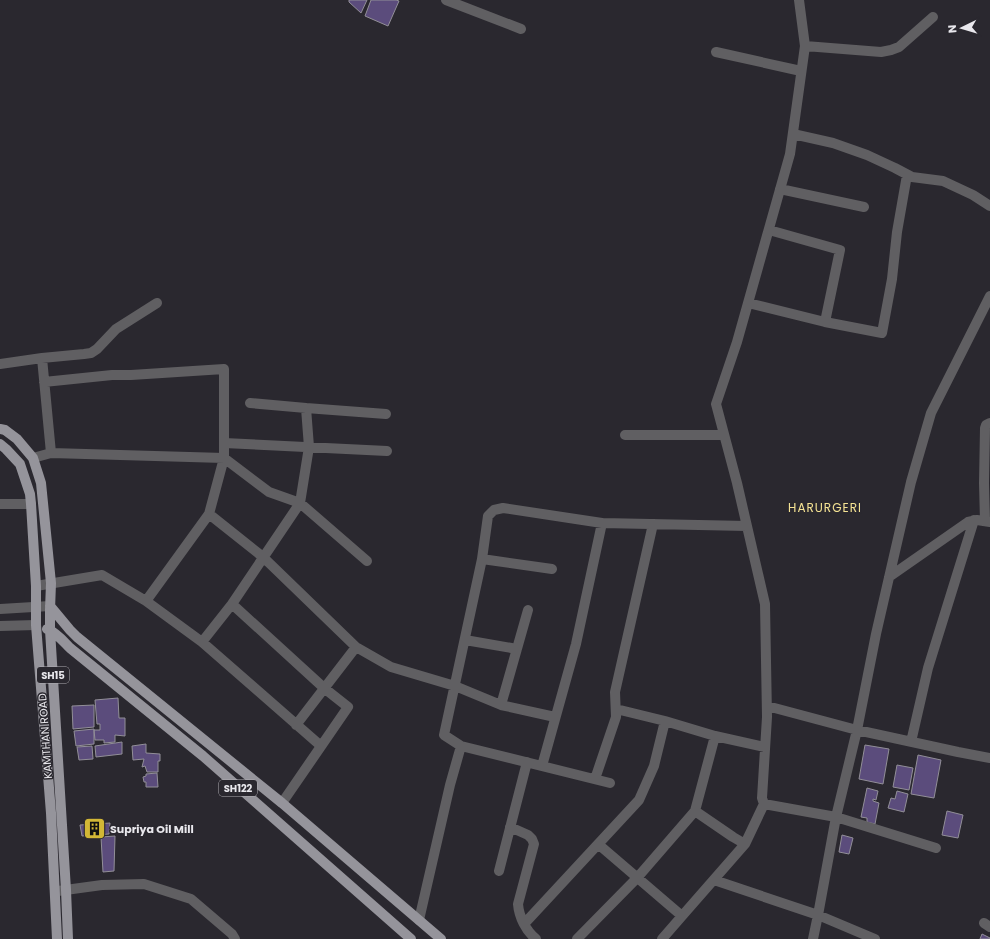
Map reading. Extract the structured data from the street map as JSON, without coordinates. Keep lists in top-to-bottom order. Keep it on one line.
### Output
{"streets":{"main road":["SH15","KAMTHAN ROAD","SH122"]},"crossings":[["KAMTHAN ROAD","SH122"]],"districts":["HARURGERI"],"places":{"building":["Supriya Oil Mill"]},"north":"left"}
